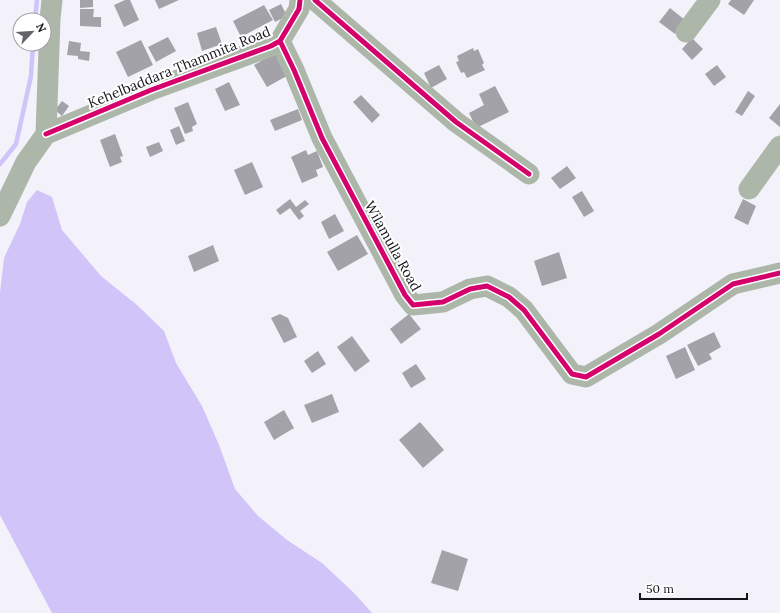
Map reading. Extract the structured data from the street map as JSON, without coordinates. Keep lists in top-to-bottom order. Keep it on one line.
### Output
{"streets":{"street":["Kehelbaddara Thammita Road","Wilamulla Road"]},"crossings":[["Kehelbaddara Thammita Road","Wilamulla Road"]],"scale_bar":"50 m","north":"top right"}
